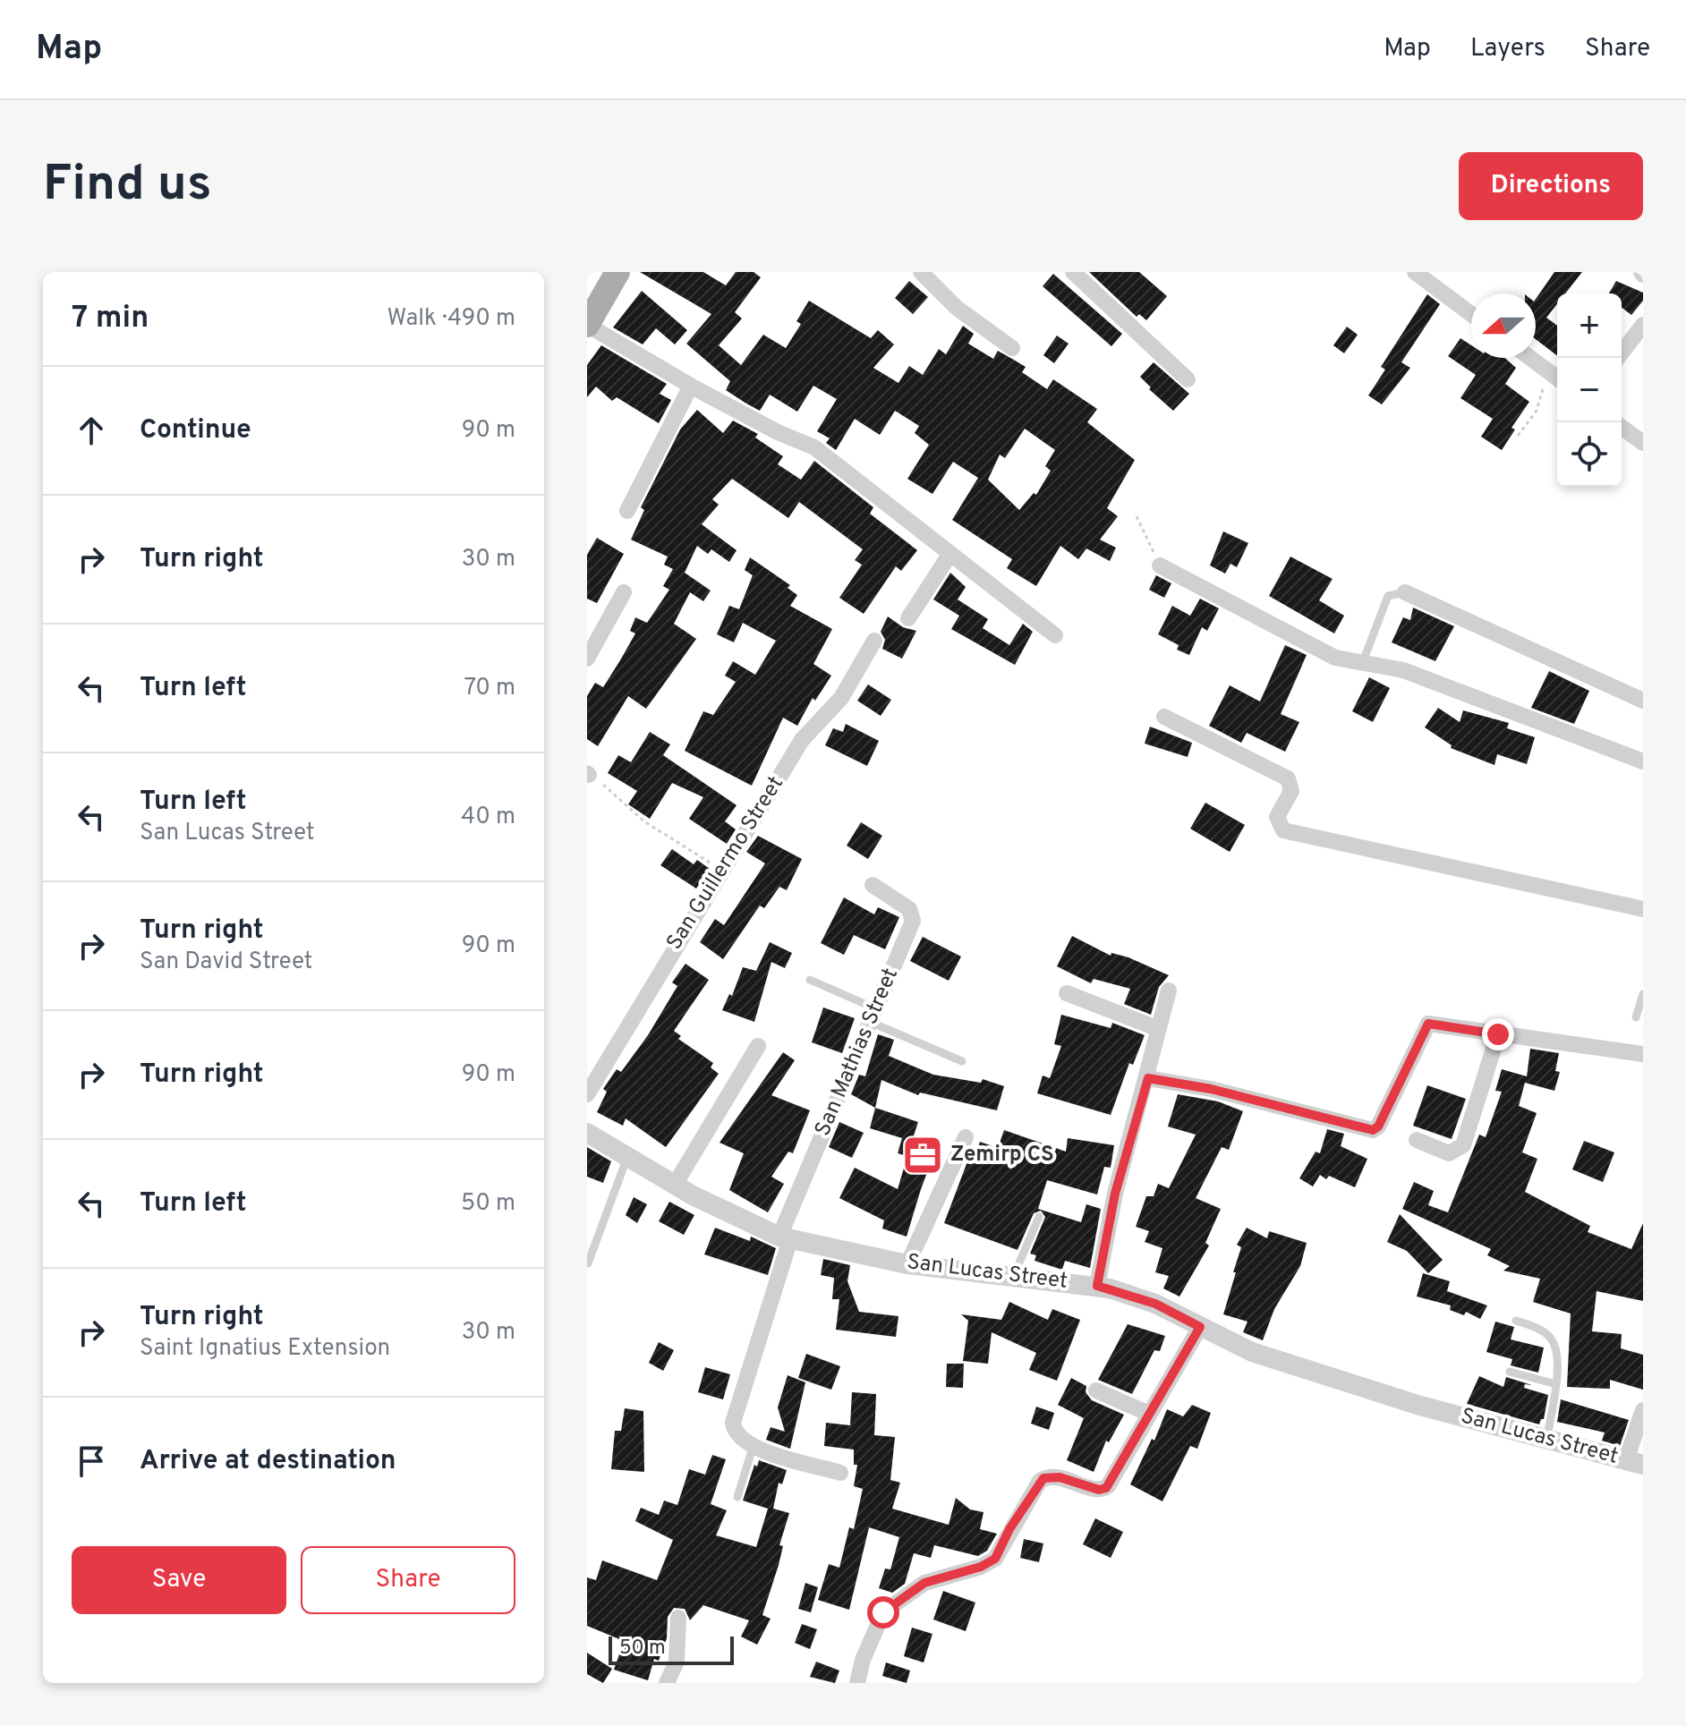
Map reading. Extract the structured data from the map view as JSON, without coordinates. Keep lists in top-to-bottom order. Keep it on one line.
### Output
{"streets":{"street":["San Guillermo Street","San Mathias Street","San Lucas Street"]},"crossings":[["San Mathias Street","San Lucas Street"]],"places":{"office":["Zemirp CS"]},"scale_bar":"50 m","north":"left","page":{"header":"Map","nav":["Map","Layers","Share"],"buttons":["Directions",["Save","Share"]],"title":"Find us","heading":["7 min","Walk · 490 m"],"map_buttons":["+","−"],"list":[["Continue","90 m"],["Turn right","30 m"],["Turn left","70 m"],["Turn left","San Lucas Street","40 m"],["Turn right","San David Street","90 m"],["Turn right","90 m"],["Turn left","50 m"],["Turn right","Saint Ignatius Extension","30 m"],"Arrive at destination"],"scale":"50 m"}}
